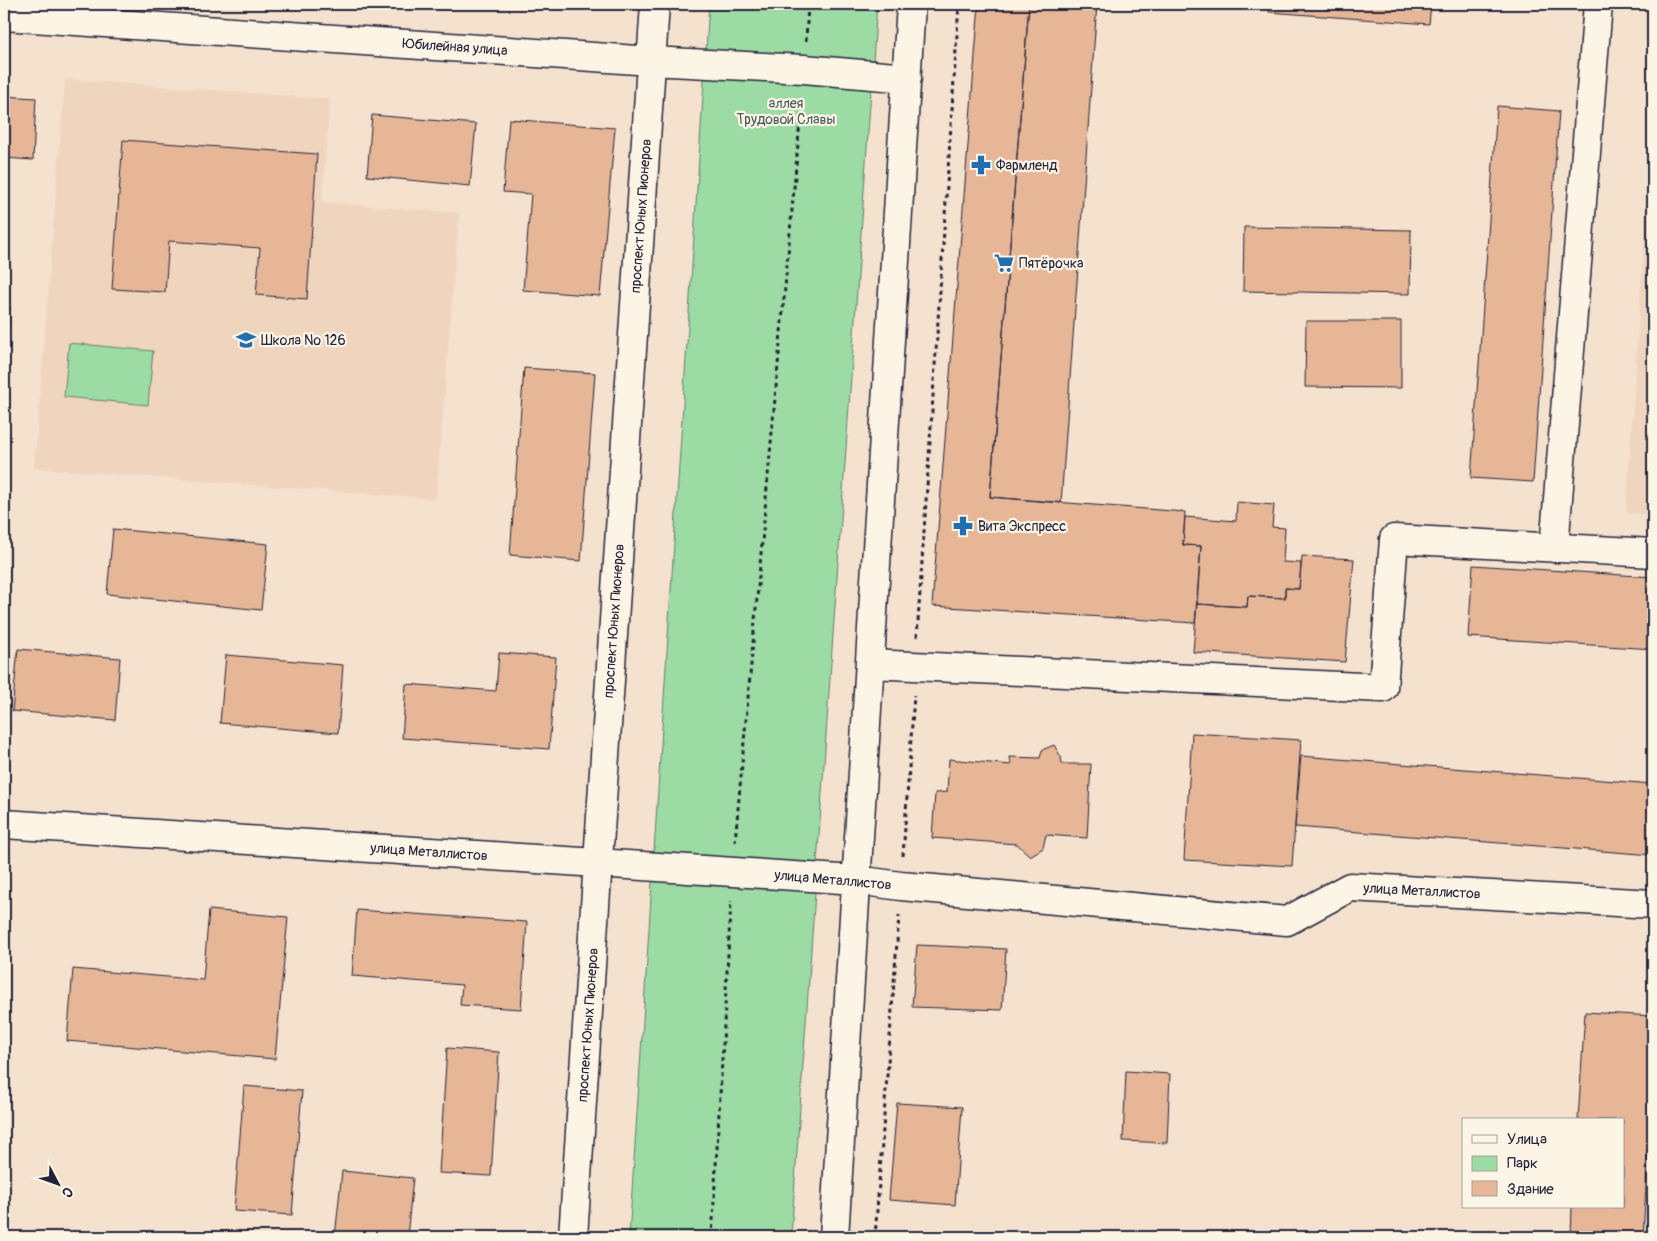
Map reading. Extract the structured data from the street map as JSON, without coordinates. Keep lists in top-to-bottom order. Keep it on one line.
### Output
{"streets":{"street":["Юбилейная улица","проспект Юных Пионеров","улица Металлистов"]},"crossings":[["Юбилейная улица","проспект Юных Пионеров"],["проспект Юных Пионеров","улица Металлистов"]],"parks":["аллея Трудовой Славы"],"places":{"pharmacy":["Фармленд","Вита Экспресс"],"supermarket":["Пятёрочка"],"school or university":["Школа № 126"]},"legend":["Улица","Парк","Здание"],"north":"bottom right"}
